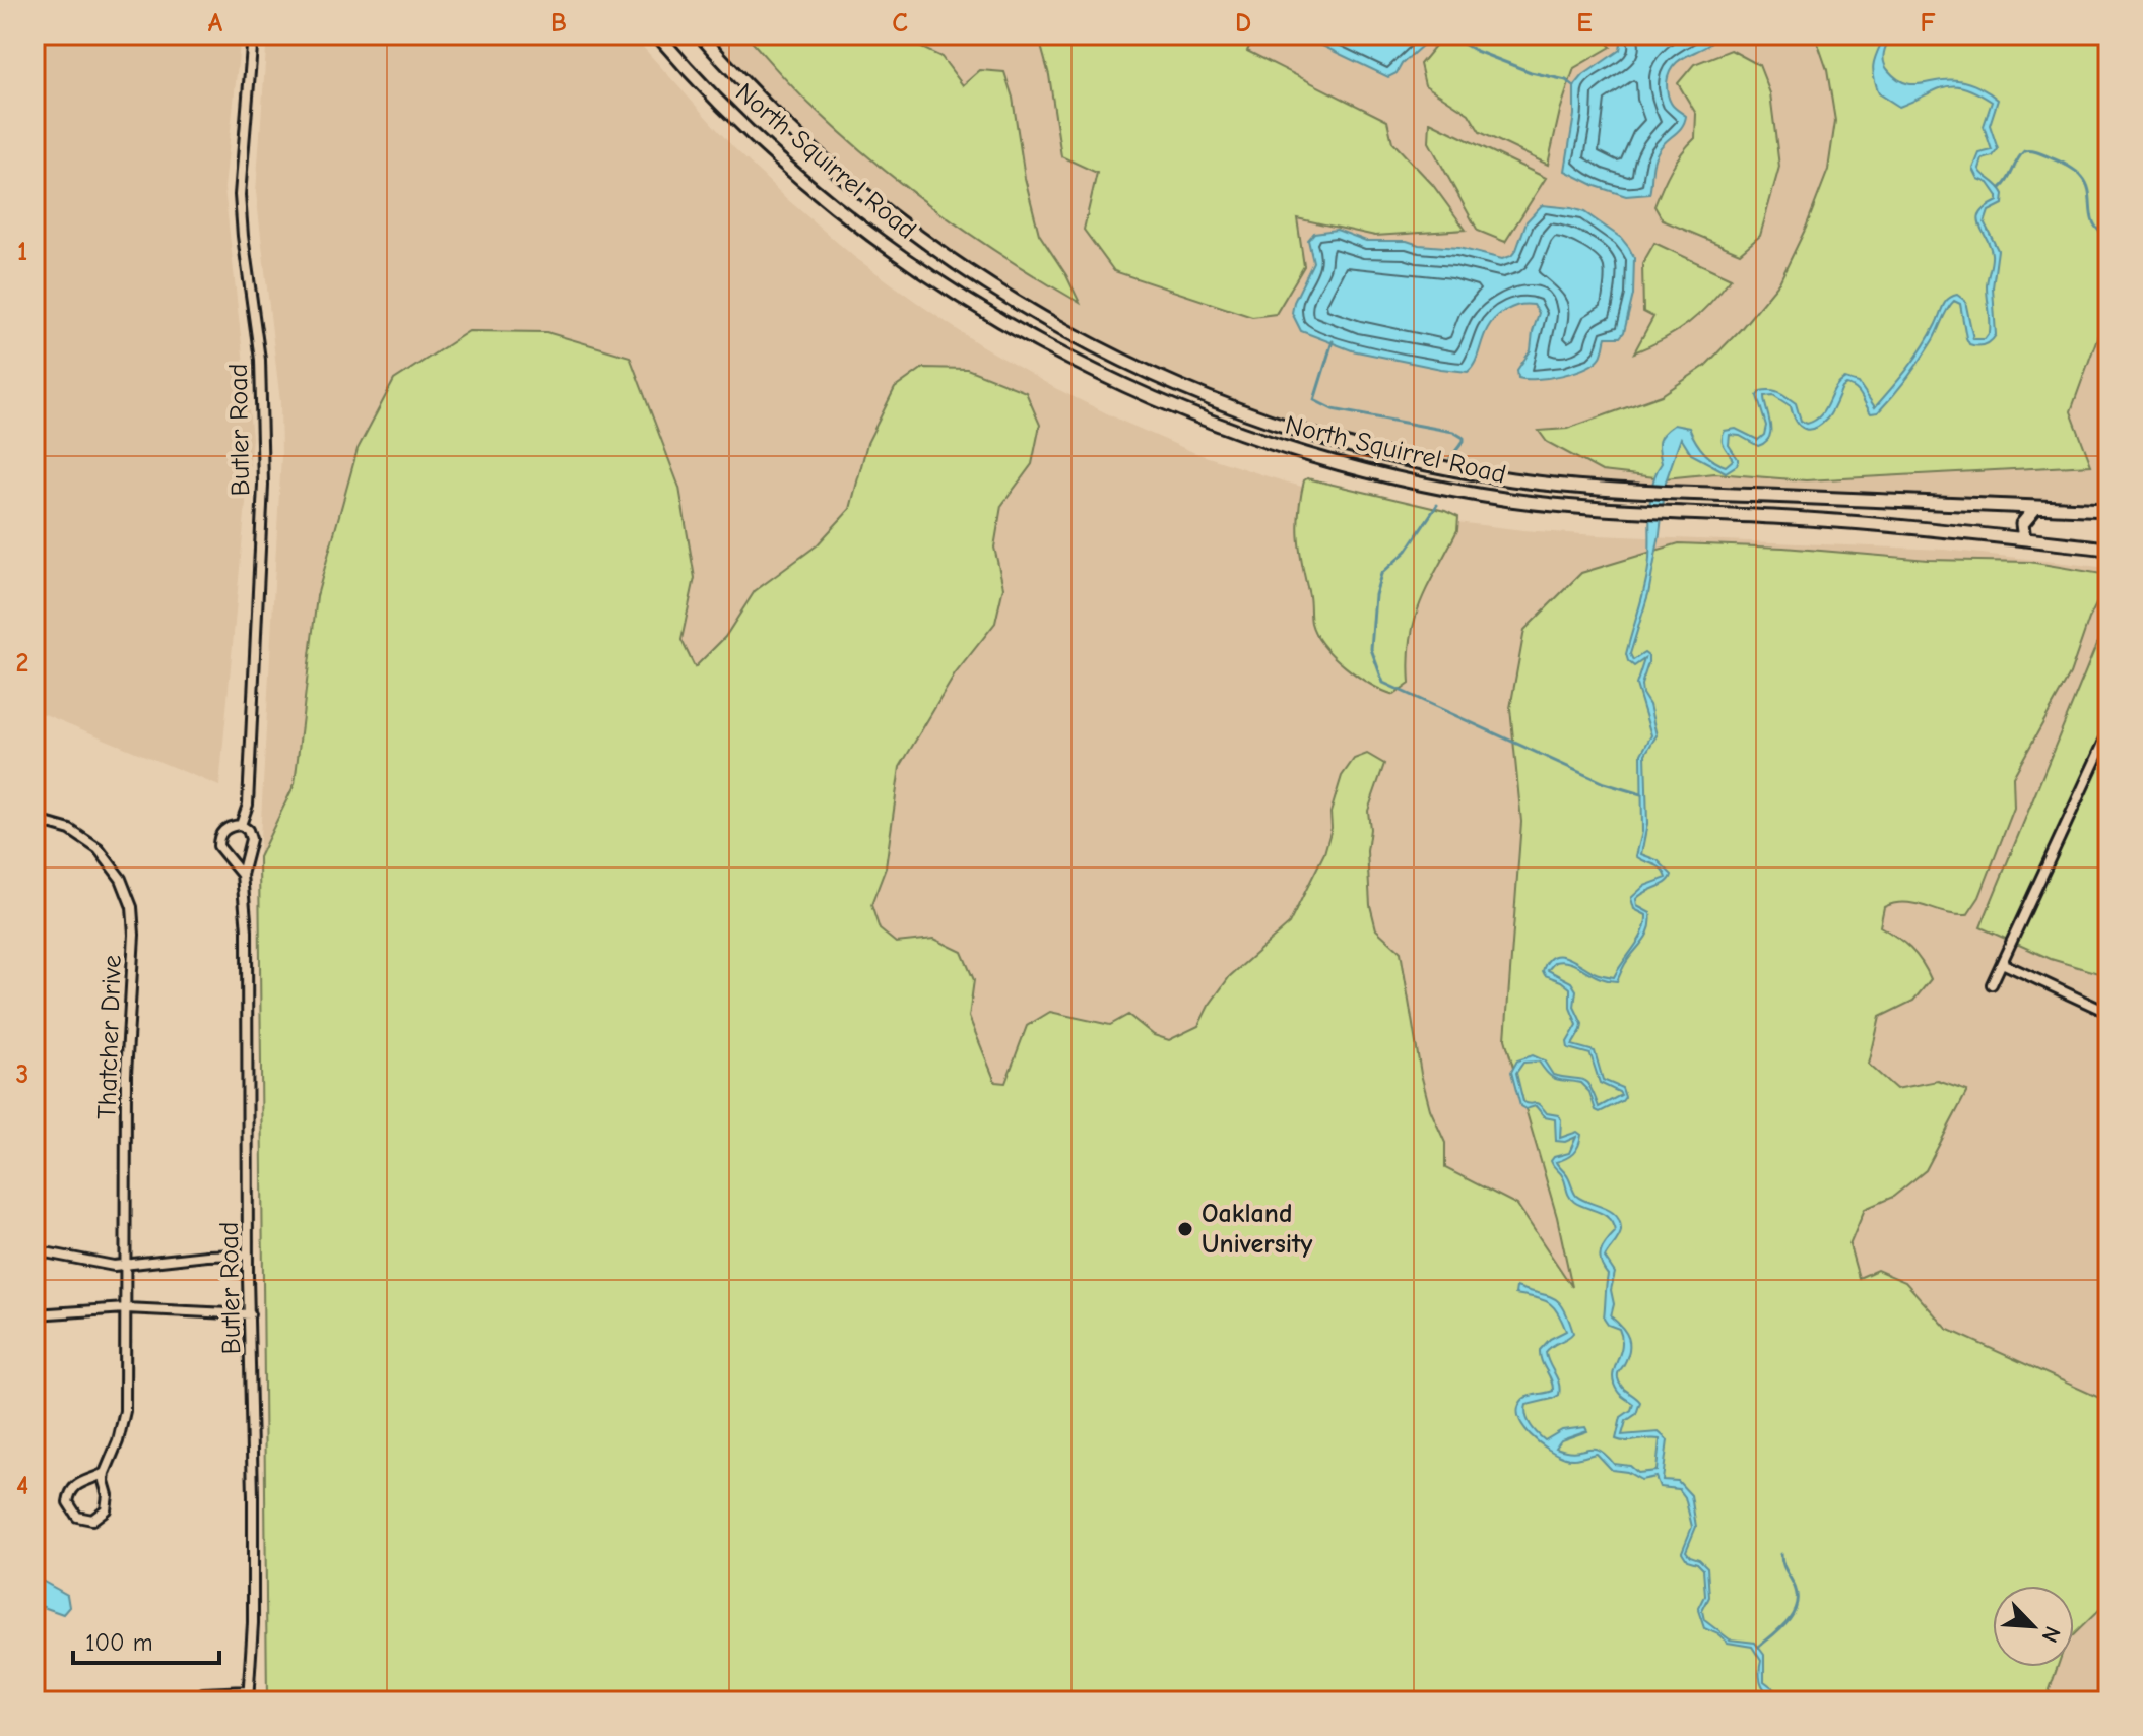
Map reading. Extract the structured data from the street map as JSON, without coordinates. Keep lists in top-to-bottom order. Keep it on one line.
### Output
{"streets":{"main road":["North Squirrel Road"],"street":["Butler Road","Thatcher Drive"]},"places":["Oakland University"],"scale_bar":"100 m","north":"bottom right","grid":{"columns":["A","B","C","D","E","F"],"rows":["1","2","3","4"]}}
